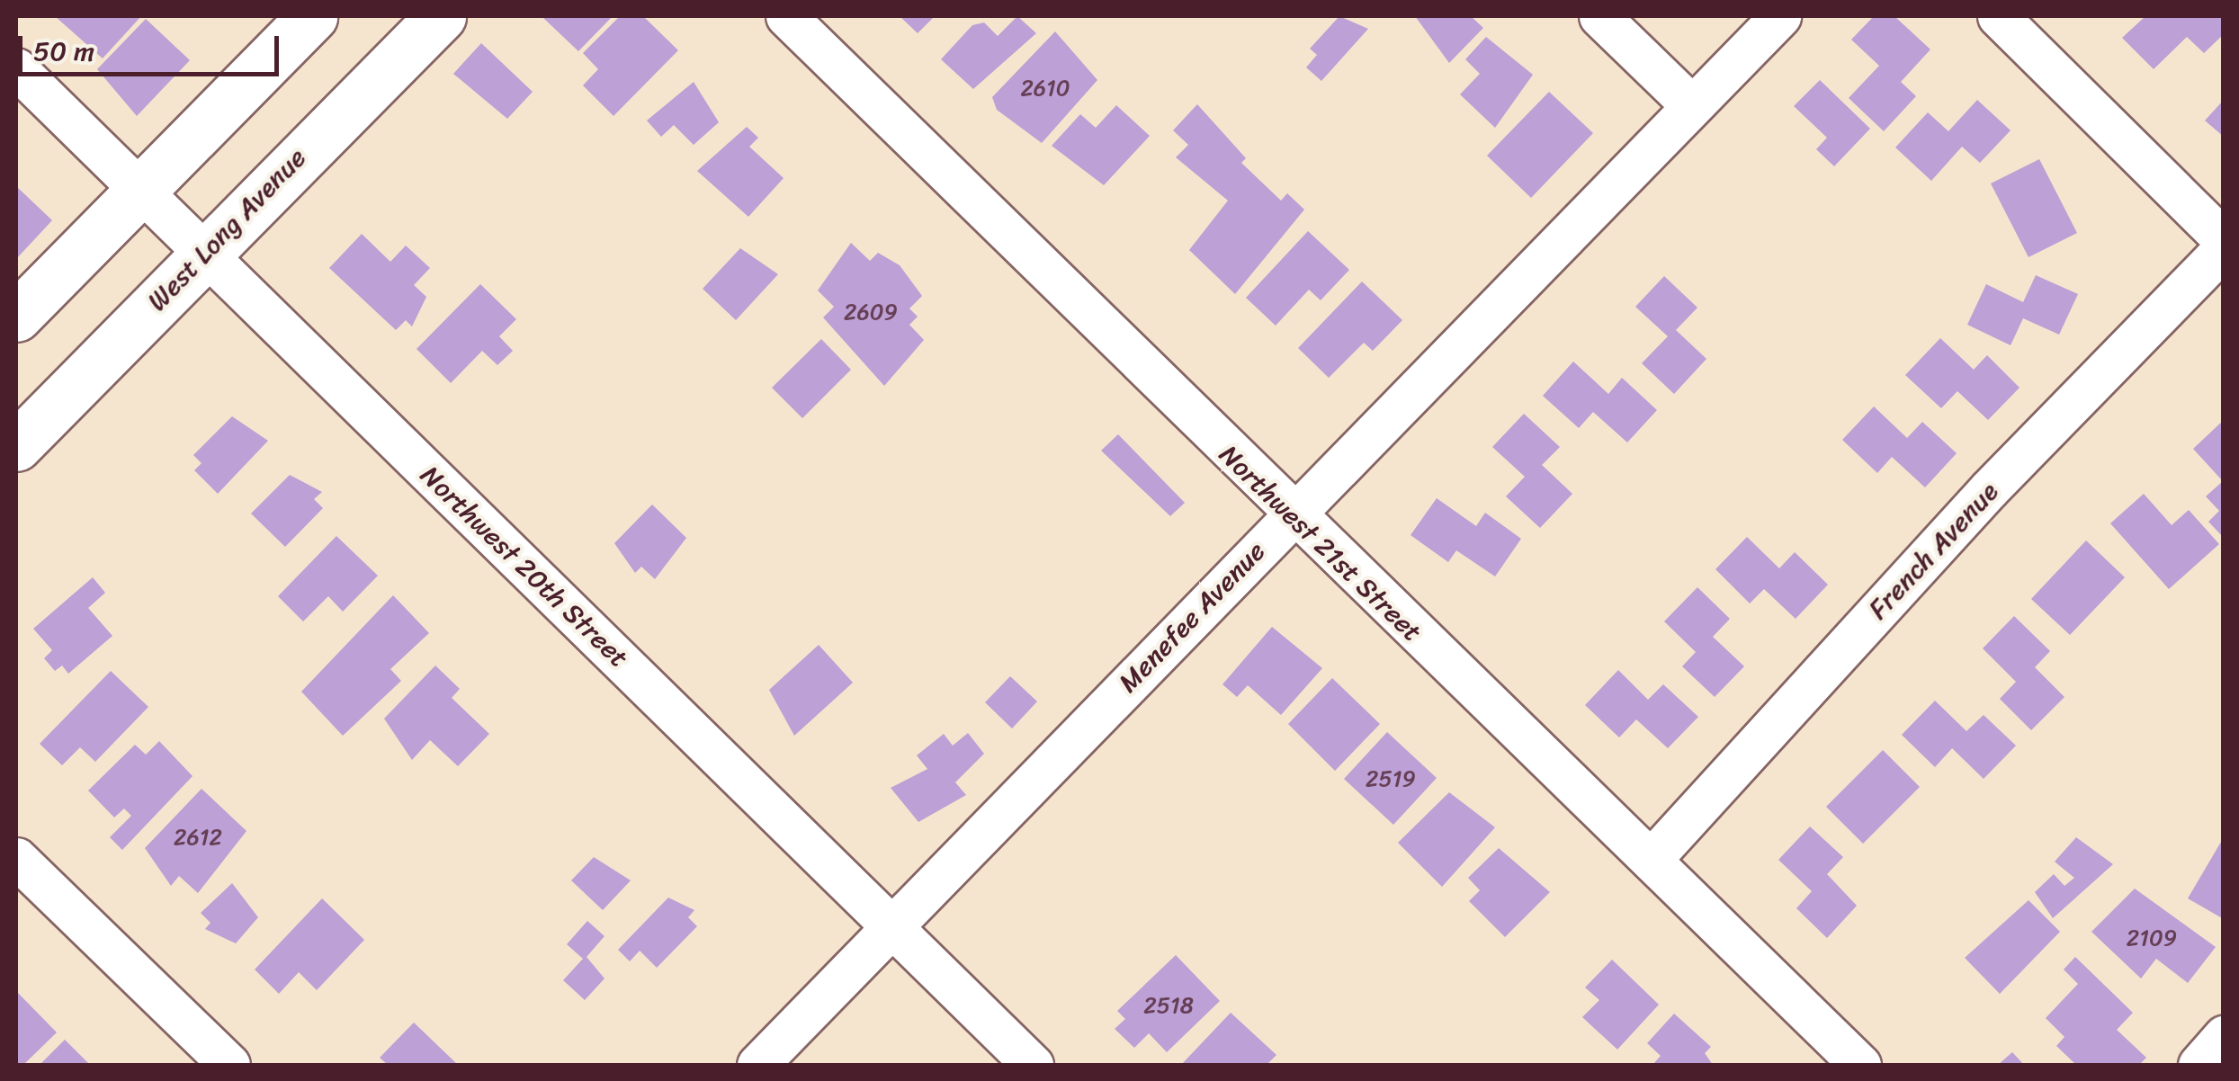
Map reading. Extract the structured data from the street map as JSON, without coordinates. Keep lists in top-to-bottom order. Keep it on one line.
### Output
{"streets":{"main road":["West Long Avenue"],"street":["Northwest 21st Street","French Avenue","Northwest 20th Street","Menefee Avenue"]},"crossings":[["West Long Avenue","Northwest 20th Street"],["Northwest 21st Street","French Avenue"],["Northwest 21st Street","Menefee Avenue"],["Northwest 20th Street","Menefee Avenue"]],"house_numbers":["2610","2609","2519","2612","2109","2518"],"scale_bar":"50 m"}
